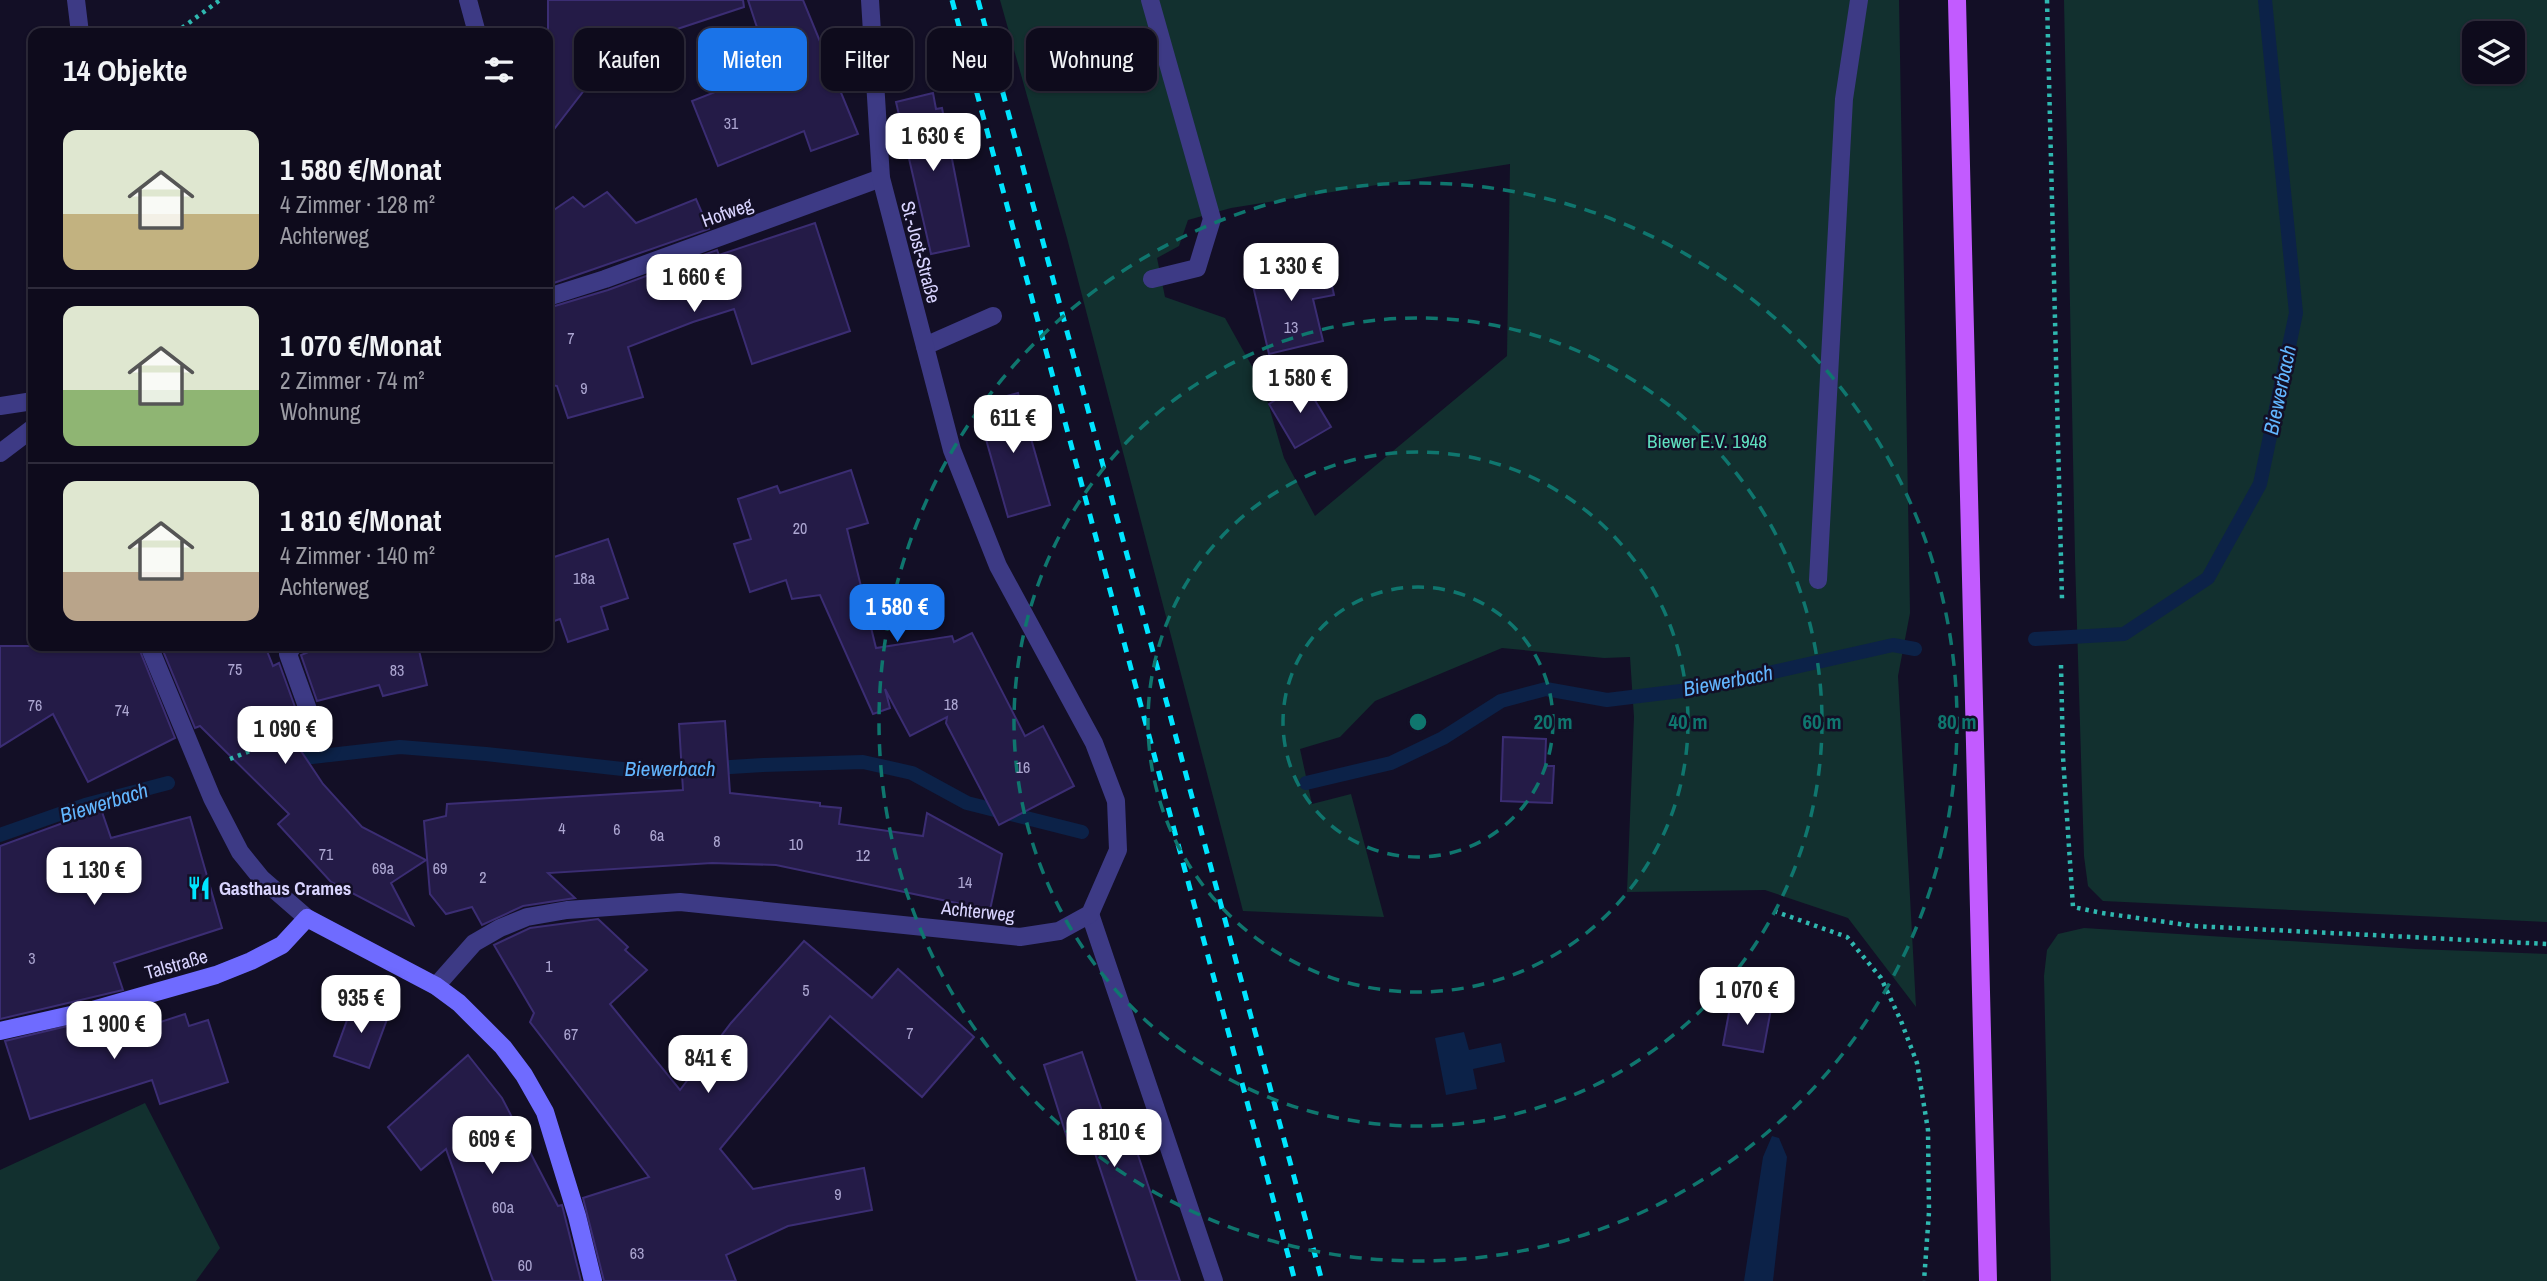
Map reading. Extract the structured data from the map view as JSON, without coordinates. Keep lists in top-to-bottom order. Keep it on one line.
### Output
{"streets":{"street":["Hofweg","St.-Jost-Straße","Achterweg","Talstraße"]},"crossings":[["Hofweg","St.-Jost-Straße"]],"water":["Biewerbach"],"parks":["Biewer E.V. 1948"],"places":{"restaurant":["Gasthaus Crames"]},"house_numbers":["31","13","7","9","20","18a","75","83","18","76","74","16","4","6","6a","8","10","71","12","69a","69","2","14","3","1","5","7","67","9","60a","63","60"],"page":{"chip":["Kaufen","Mieten","Filter","Neu","Wohnung"],"heading":"14 Objekte","list":[{"name":"1 580 €/Monat","note":"4 Zimmer · 128 m² · Achterweg"},{"name":"1 070 €/Monat","note":"2 Zimmer · 74 m² · Wohnung"},{"name":"1 810 €/Monat","note":"4 Zimmer · 140 m² · Achterweg"}],"price":["1 630 €","1 330 €","1 660 €","1 580 €","611 €","1 580 €","1 090 €","1 130 €","1 070 €","935 €","1 900 €","841 €","1 810 €","609 €"]},"rings":["20 m","40 m","60 m","80 m"]}
